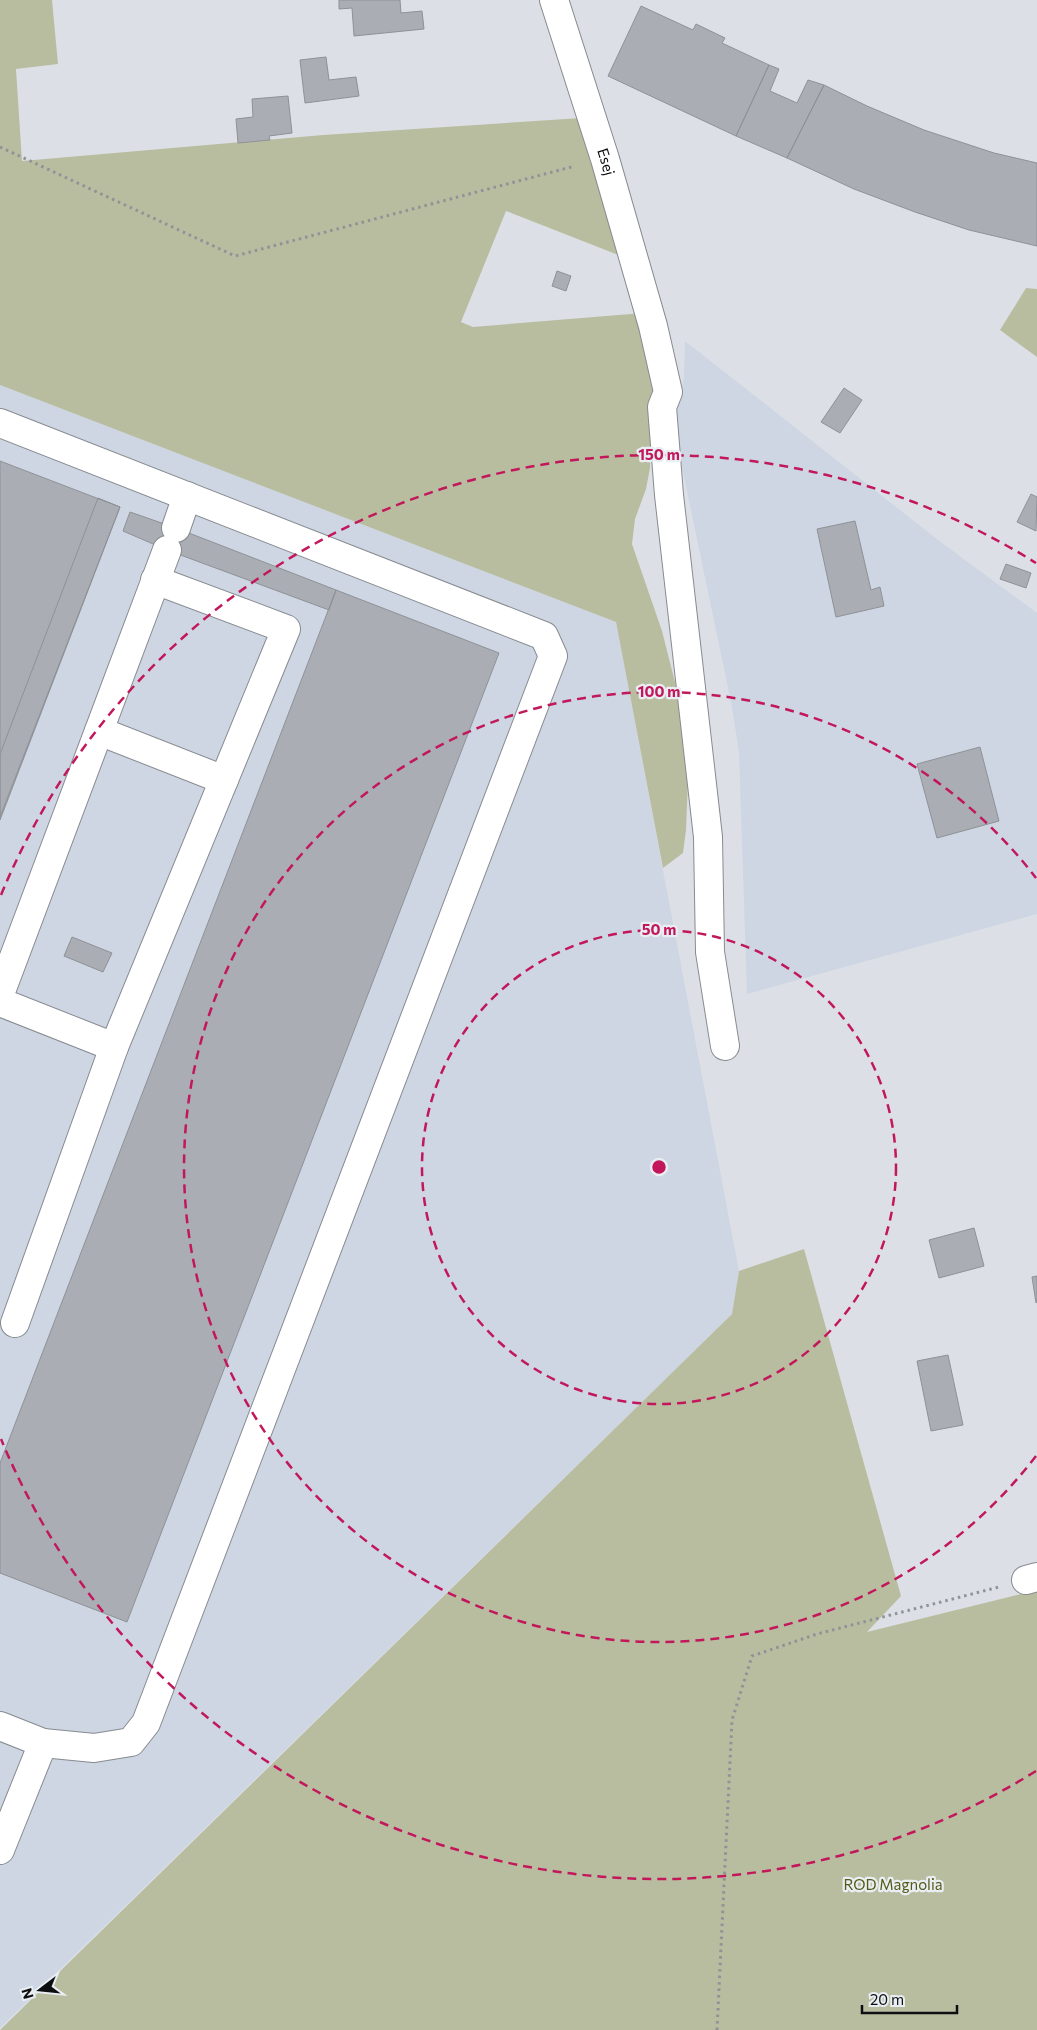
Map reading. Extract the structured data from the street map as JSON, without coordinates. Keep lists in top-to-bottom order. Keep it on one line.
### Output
{"streets":{"street":["Esej"]},"parks":["ROD Magnolia"],"scale_bar":"20 m","north":"left","rings":["150 m","100 m","50 m"]}
